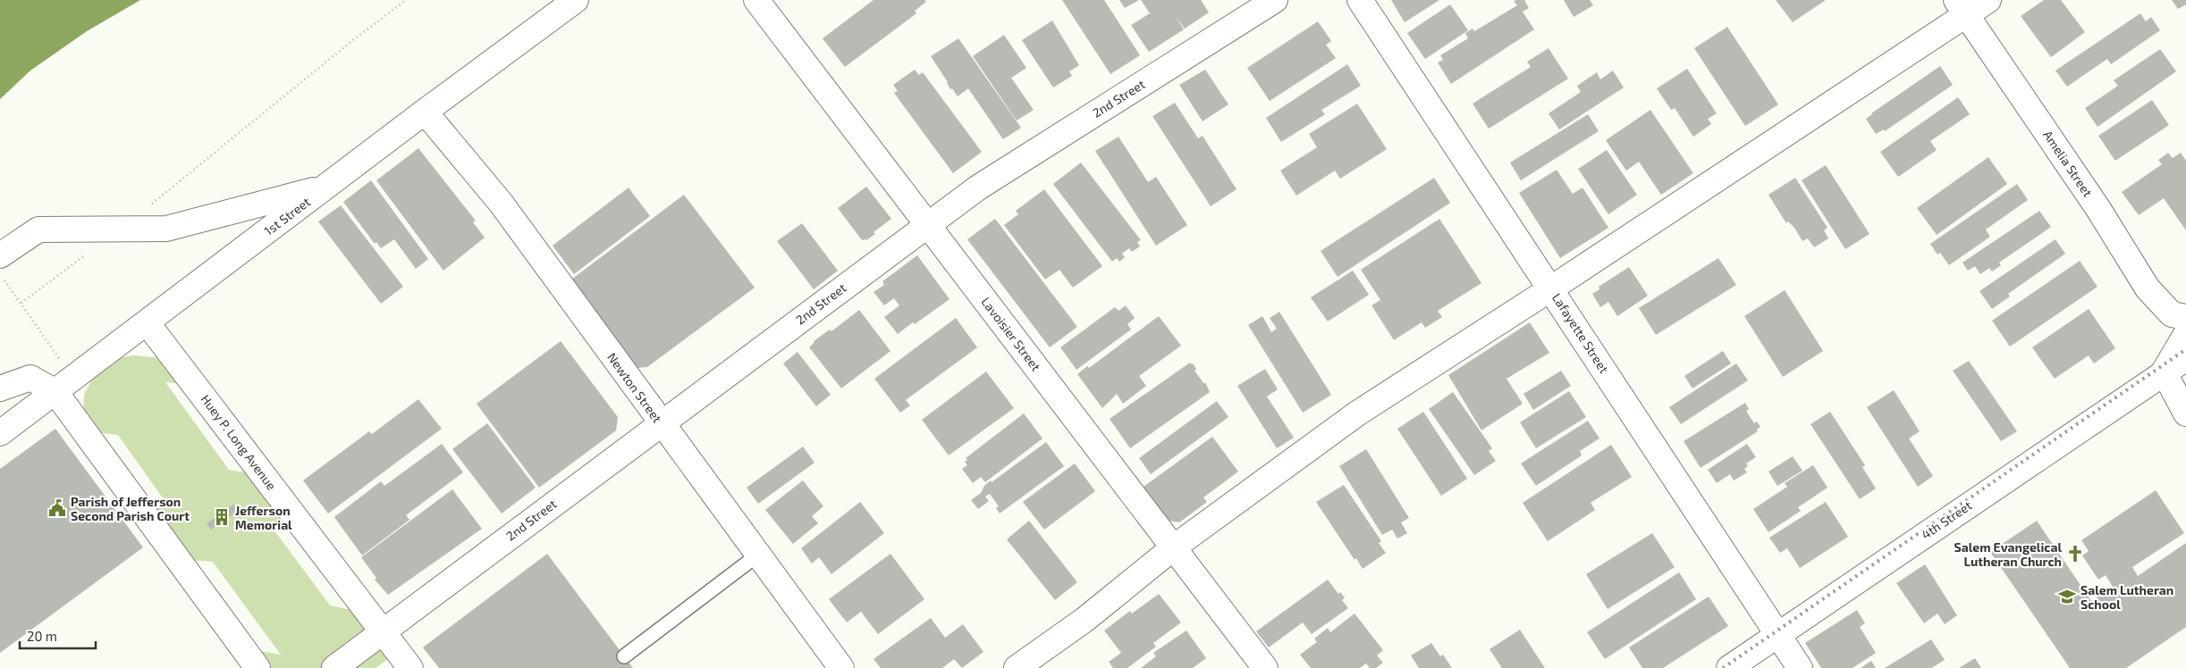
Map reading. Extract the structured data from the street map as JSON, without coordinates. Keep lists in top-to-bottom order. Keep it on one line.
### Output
{"streets":{"street":["2nd Street","Amelia Street","1st Street","Lafayette Street","Lavoisier Street","Newton Street","Huey P. Long Avenue","4th Street"]},"crossings":[["2nd Street","Lavoisier Street"],["2nd Street","Newton Street"],["2nd Street","Huey P. Long Avenue"],["1st Street","Newton Street"],["1st Street","Huey P. Long Avenue"],["Lafayette Street","4th Street"]],"places":{"public building":["Parish of Jefferson Second Parish Court"],"building":["Jefferson Memorial"],"church":["Salem Evangelical Lutheran Church"],"school or university":["Salem Lutheran School"]},"scale_bar":"20 m"}
